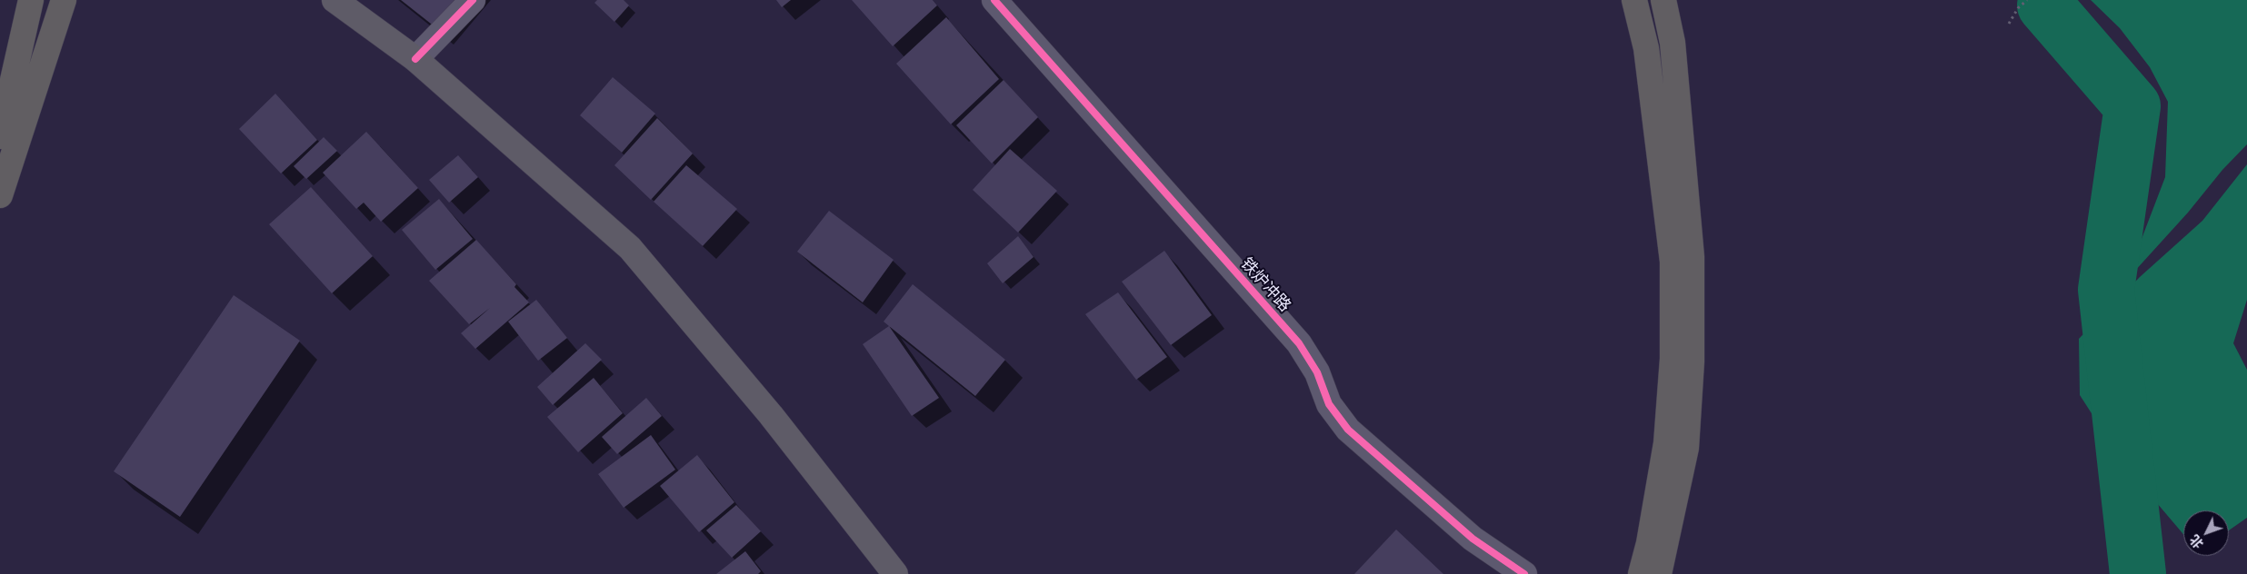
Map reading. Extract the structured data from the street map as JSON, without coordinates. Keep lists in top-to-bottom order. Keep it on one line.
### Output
{"streets":{"street":["铁炉冲路"]},"north":"bottom left"}
